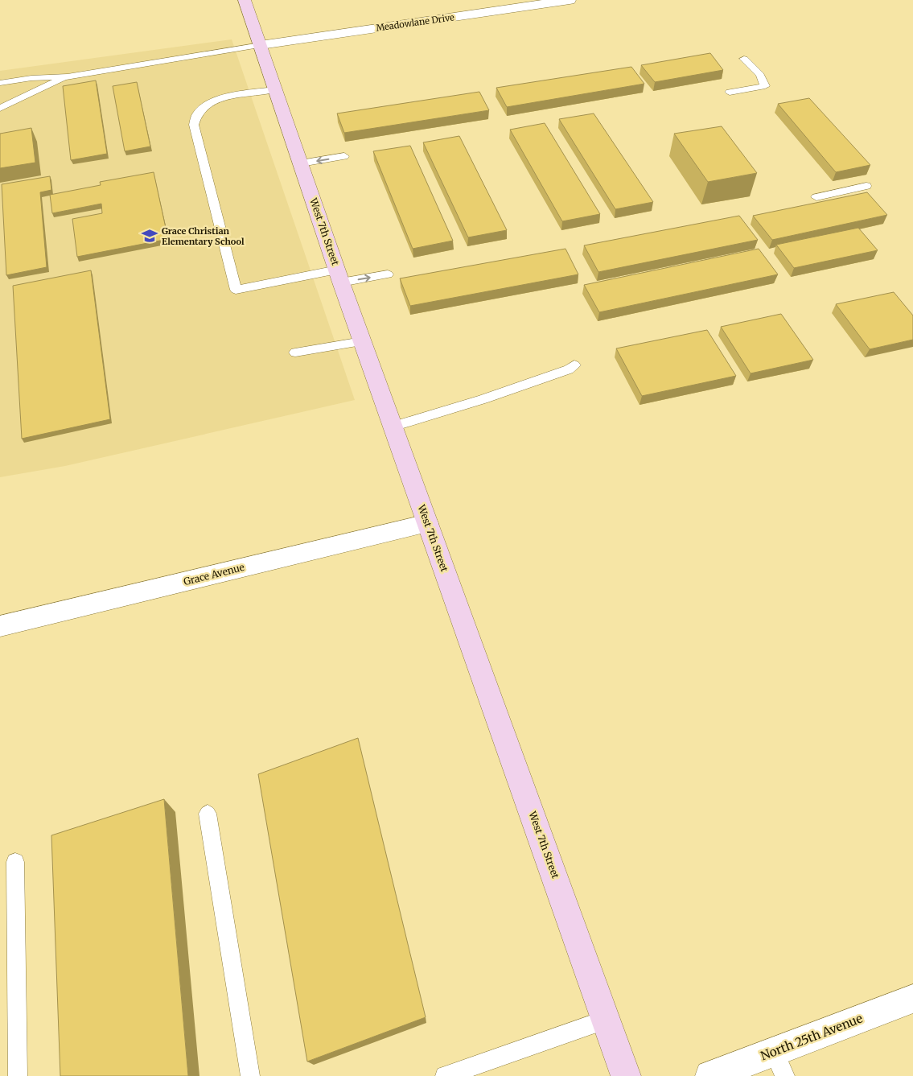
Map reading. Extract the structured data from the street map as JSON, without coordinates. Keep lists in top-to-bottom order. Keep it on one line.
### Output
{"streets":{"main road":["West 7th Street"],"street":["Meadowlane Drive","Grace Avenue","North 25th Avenue"]},"crossings":[["Meadowlane Drive","West 7th Street"],["West 7th Street","Grace Avenue"]],"places":{"school or university":["Grace Christian Elementary School"]}}
